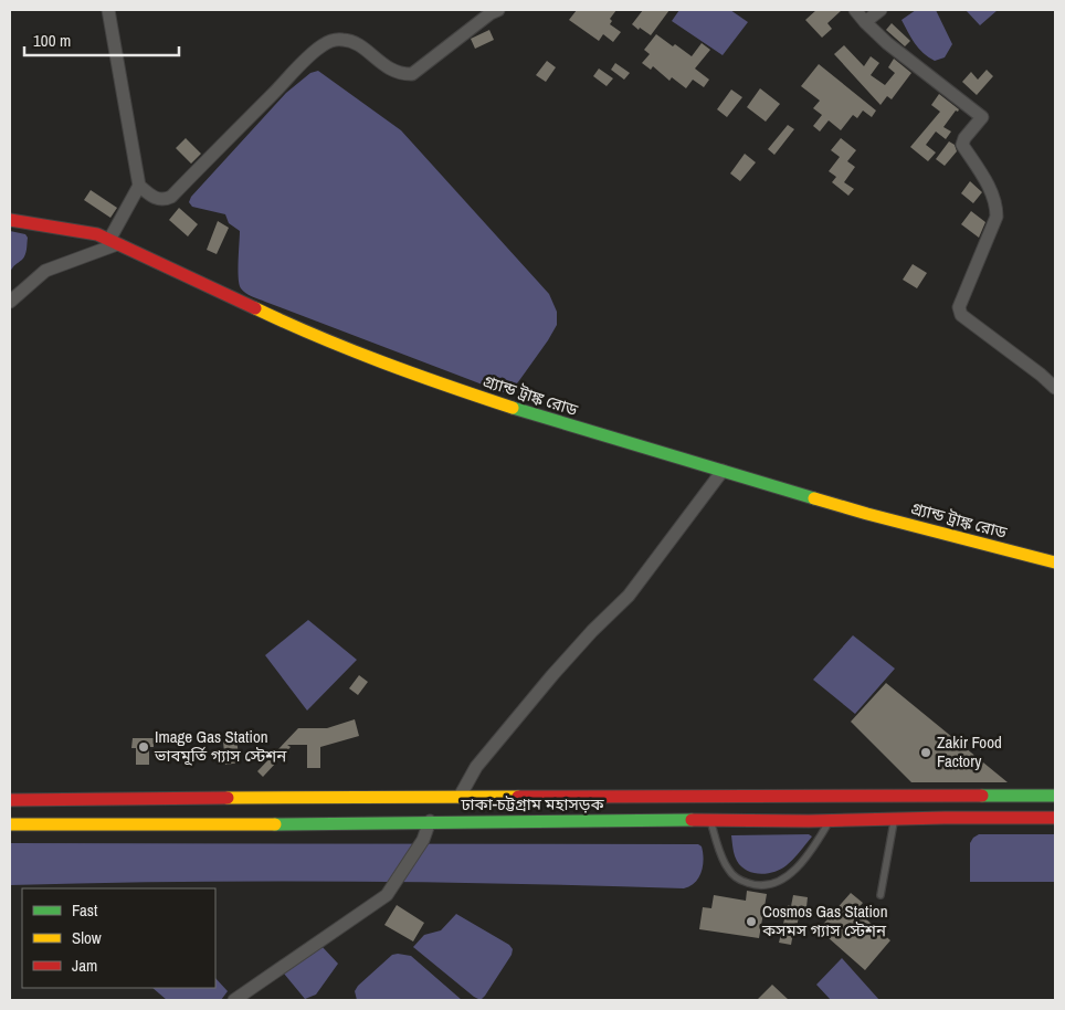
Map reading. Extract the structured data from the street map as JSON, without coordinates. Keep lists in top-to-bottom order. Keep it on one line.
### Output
{"streets":{"highway":["গ্র্যান্ড ট্রাঙ্ক রোড","ঢাকা-চট্টগ্রাম মহাসড়ক"]},"places":["Image Gas Station ভাবমূর্তি গ্যাস স্টেশন","Zakir Food Factory","Cosmos Gas Station কসমস গ্যাস স্টেশন"],"legend":["Fast","Slow","Jam"],"scale_bar":"100 m"}
